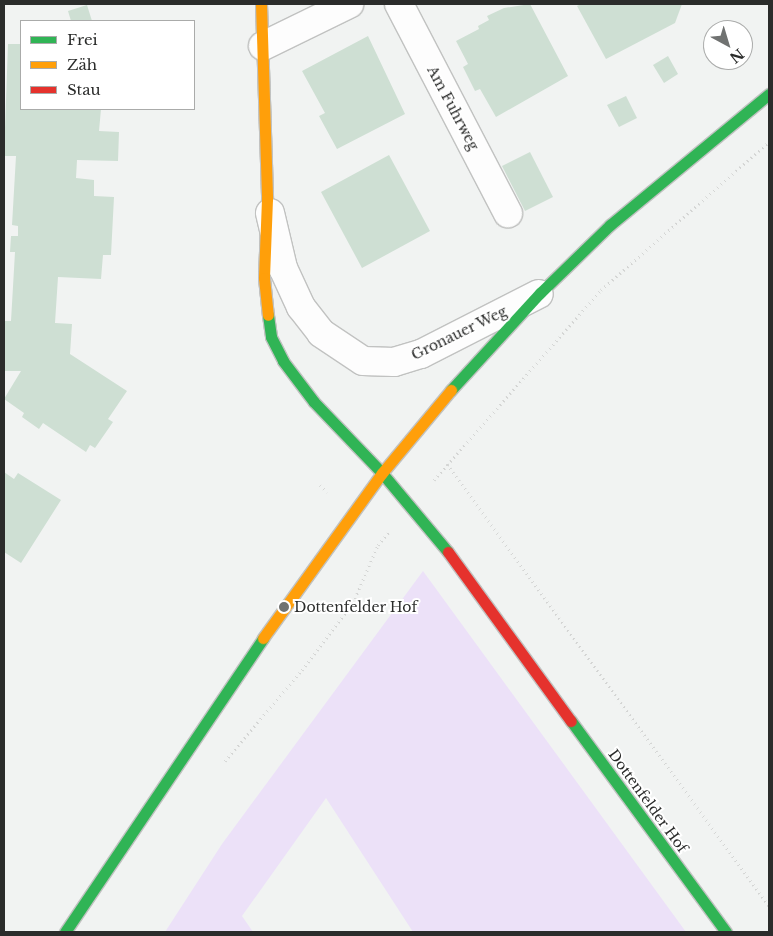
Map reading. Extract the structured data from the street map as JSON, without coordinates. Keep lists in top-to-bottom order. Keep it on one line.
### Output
{"streets":{"main road":["Gronauer Weg","Dottenfelder Hof"],"street":["Am Fuhrweg"]},"crossings":[["Gronauer Weg","Dottenfelder Hof"]],"places":["Dottenfelder Hof"],"legend":["Frei","Zäh","Stau"],"north":"bottom right"}
